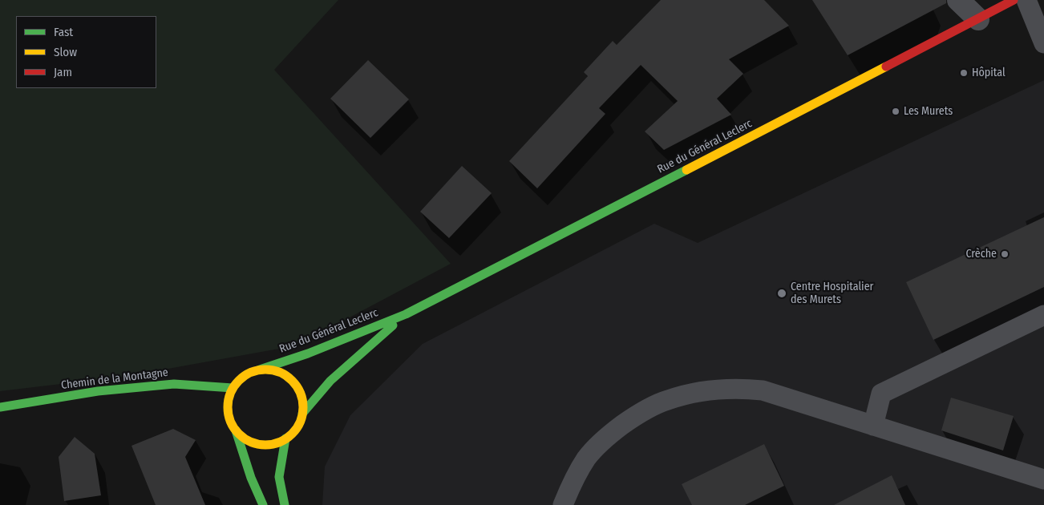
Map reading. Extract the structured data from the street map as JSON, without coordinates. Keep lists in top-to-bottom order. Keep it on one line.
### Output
{"streets":{"main road":["Rue du Général Leclerc","Chemin de la Montagne"]},"crossings":[["Rue du Général Leclerc","Chemin de la Montagne"]],"places":["Hôpital","Les Murets","Crèche","Centre Hospitalier des Murets"],"legend":["Fast","Slow","Jam"]}
